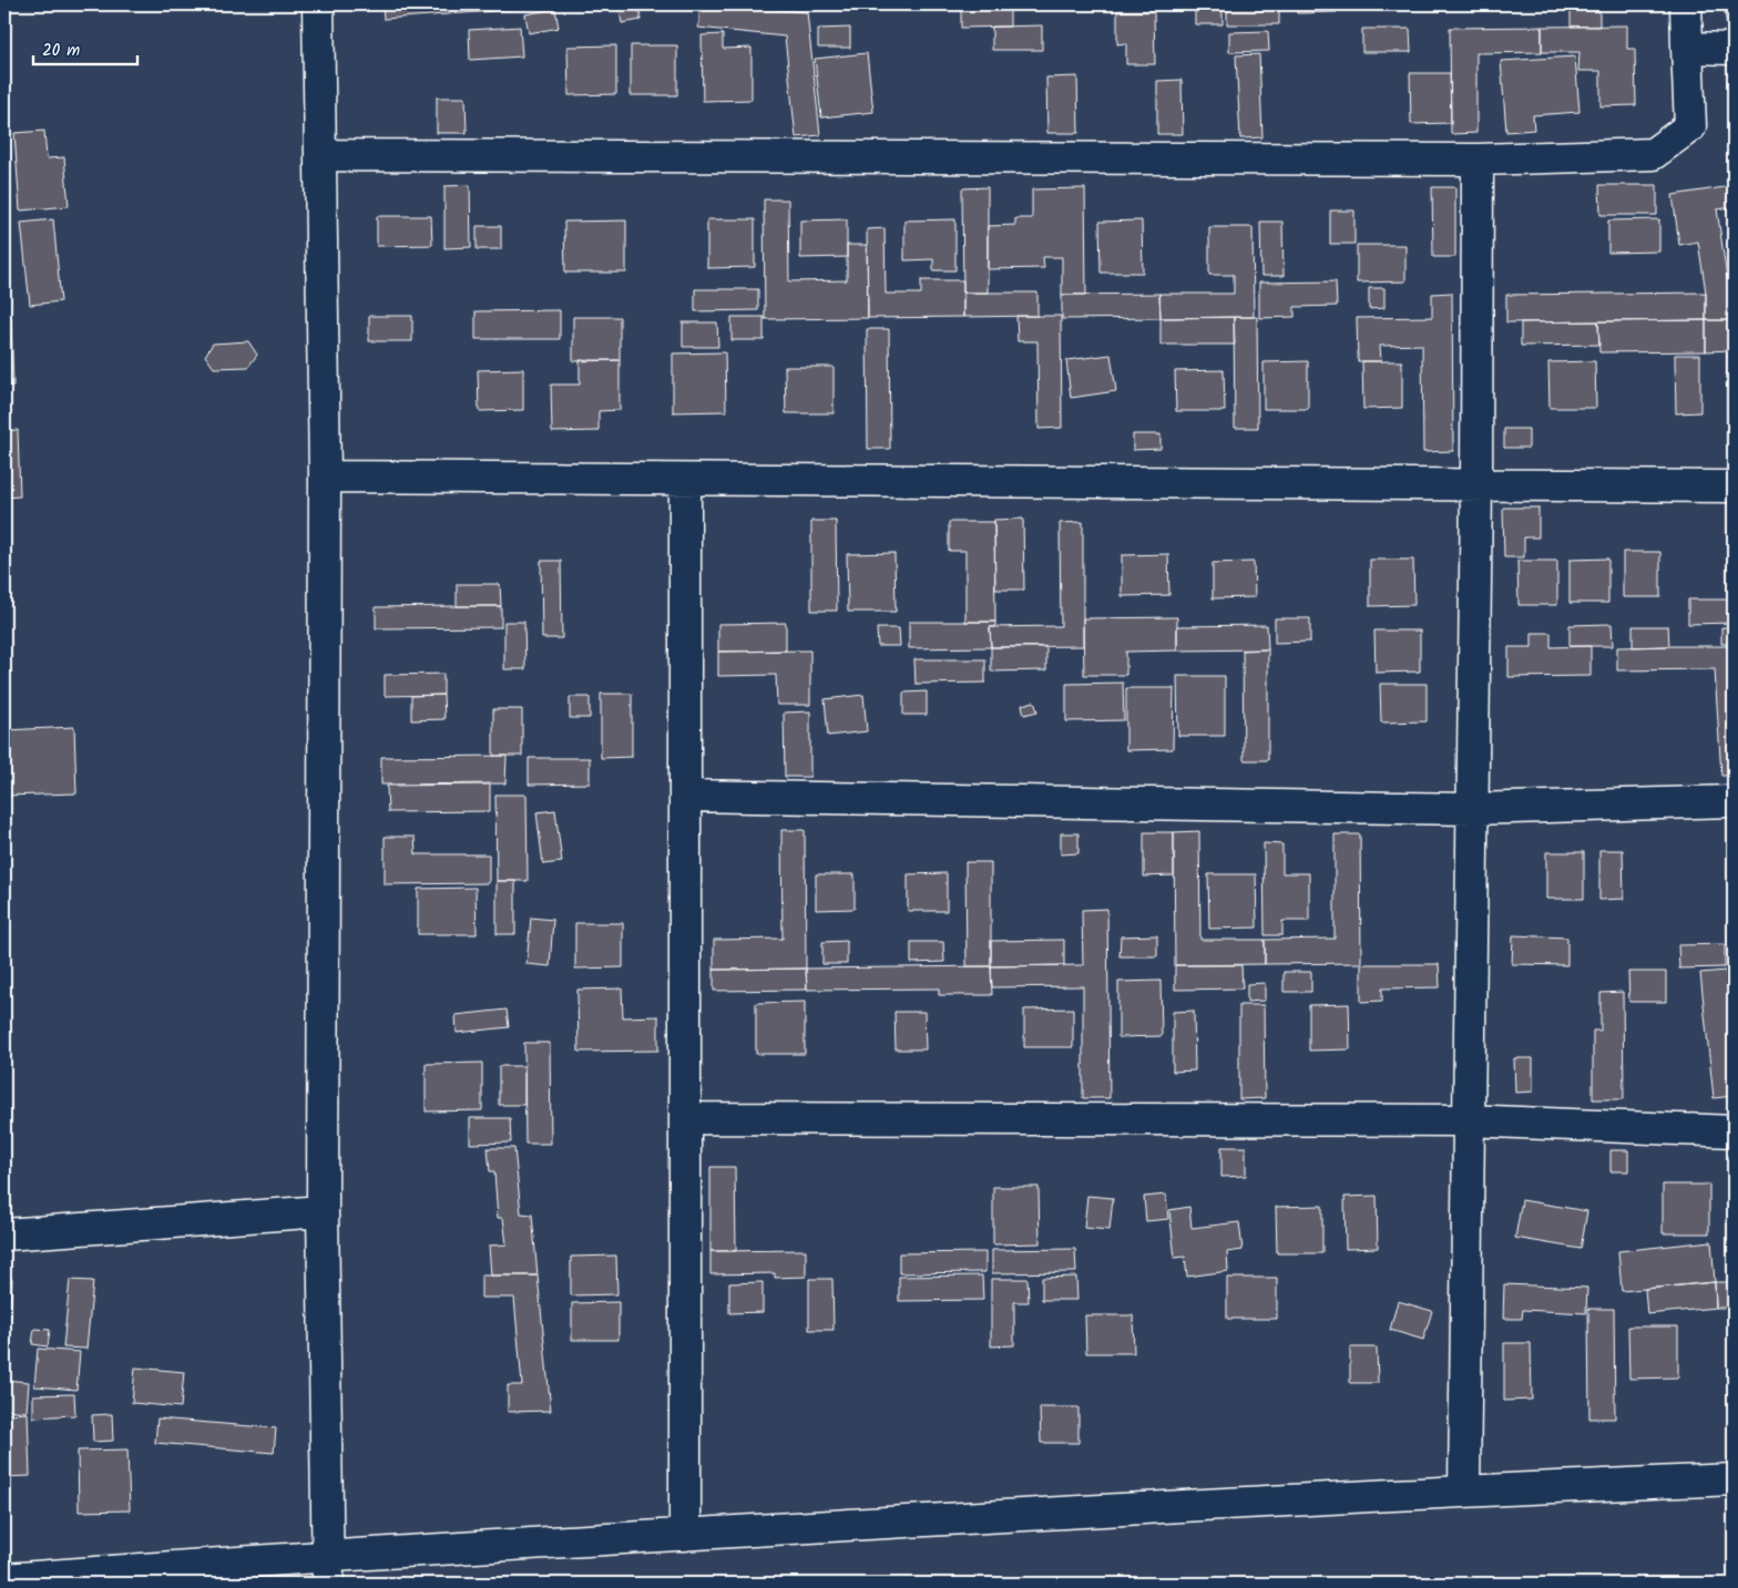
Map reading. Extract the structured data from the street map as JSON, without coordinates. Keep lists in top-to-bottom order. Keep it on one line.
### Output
{"scale_bar":"20 m"}
